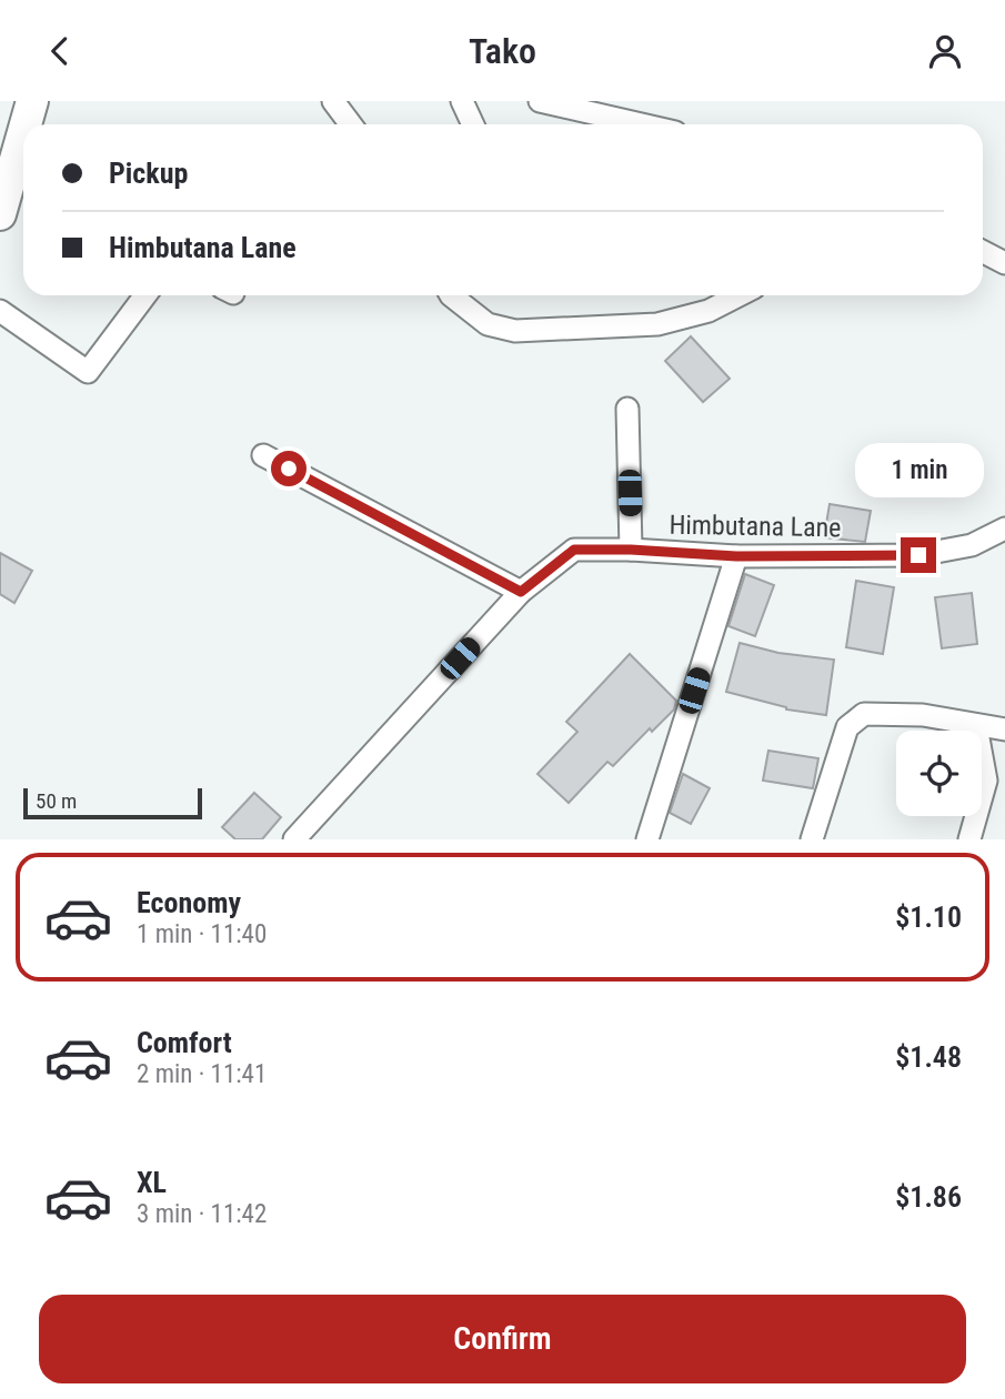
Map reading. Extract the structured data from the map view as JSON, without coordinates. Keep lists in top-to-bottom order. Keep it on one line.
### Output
{"streets":{"street":["Himbutana Lane"]},"scale_bar":"50 m","page":{"header":"Tako","banner":["Pickup","Himbutana Lane"],"bubble":"1 min","scale":"50 m","list":[{"name":"Economy","note":"1 min · 11:40","value":"$1.10"},{"name":"Comfort","note":"2 min · 11:41","value":"$1.48"},{"name":"XL","note":"3 min · 11:42","value":"$1.86"}],"buttons":"Confirm"}}
